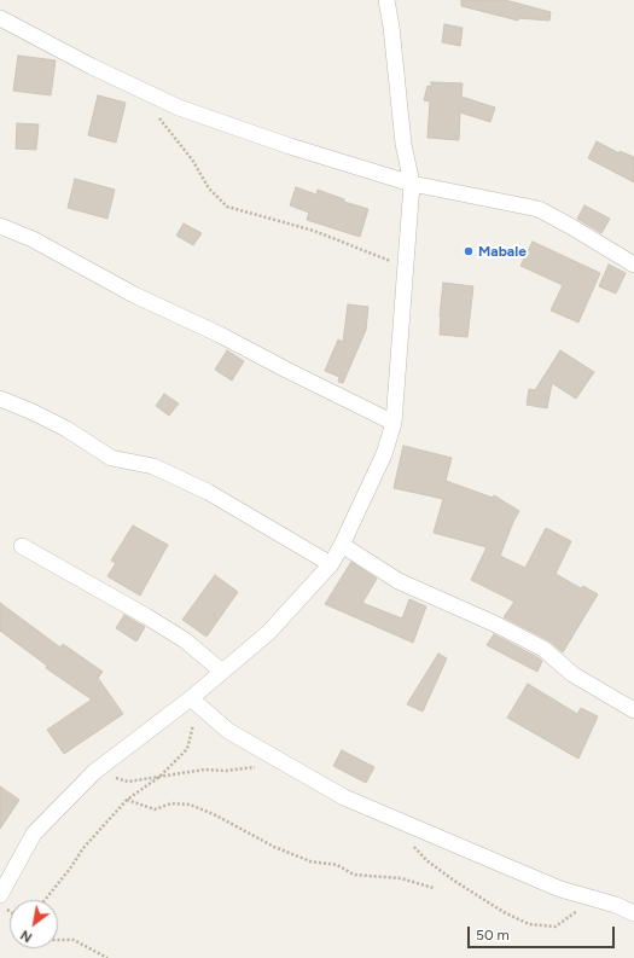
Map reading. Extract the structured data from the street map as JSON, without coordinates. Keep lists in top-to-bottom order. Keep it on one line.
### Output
{"places":["Mabale"],"scale_bar":"50 m","north":"bottom left"}
